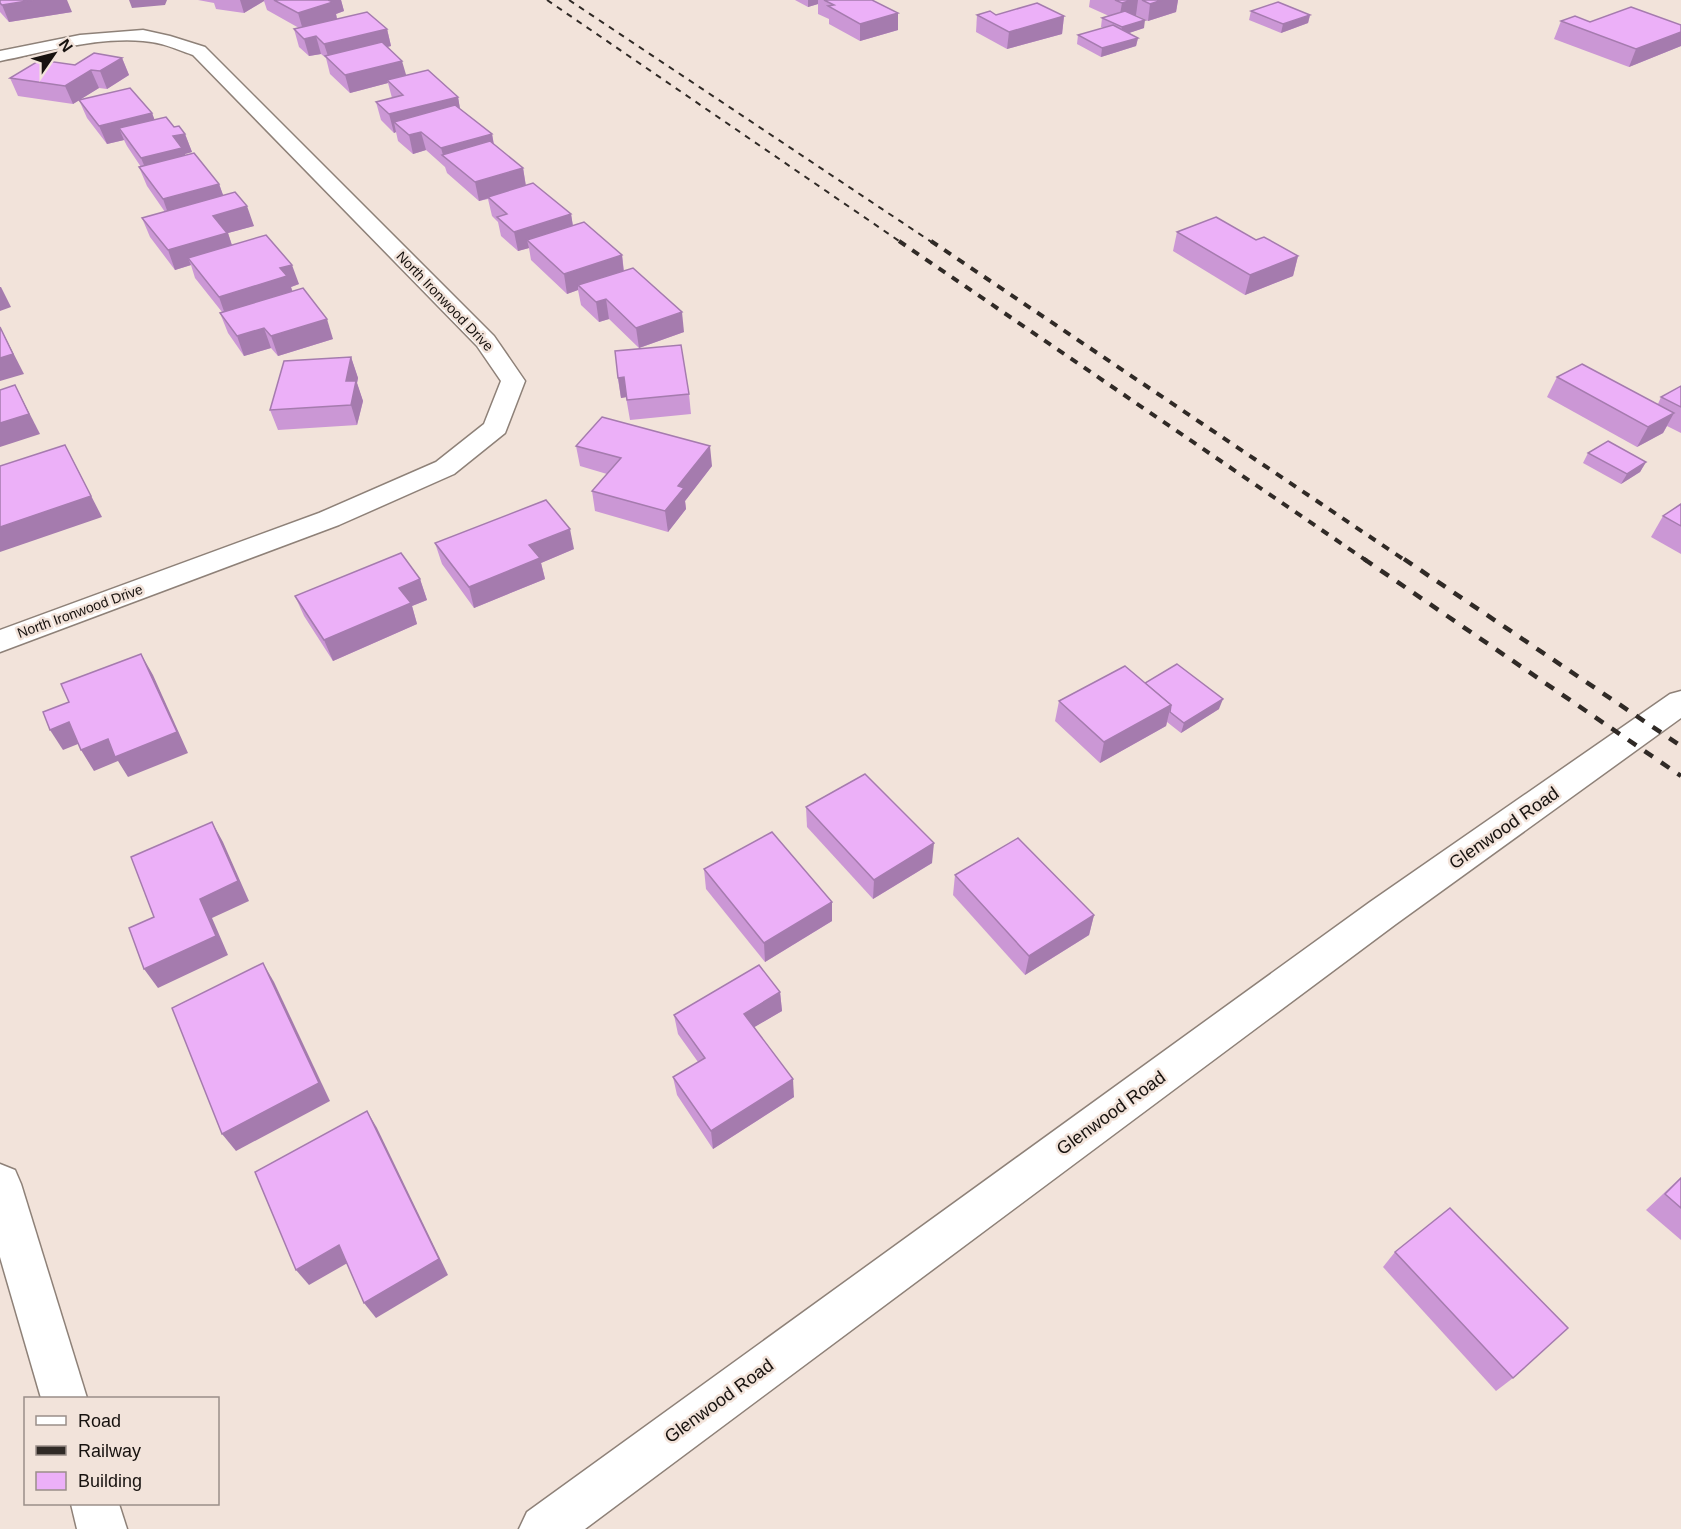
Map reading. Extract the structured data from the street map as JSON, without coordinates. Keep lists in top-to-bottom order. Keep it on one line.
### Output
{"streets":{"street":["North Ironwood Drive","Glenwood Road"]},"legend":["Road","Railway","Building"],"north":"top right"}
